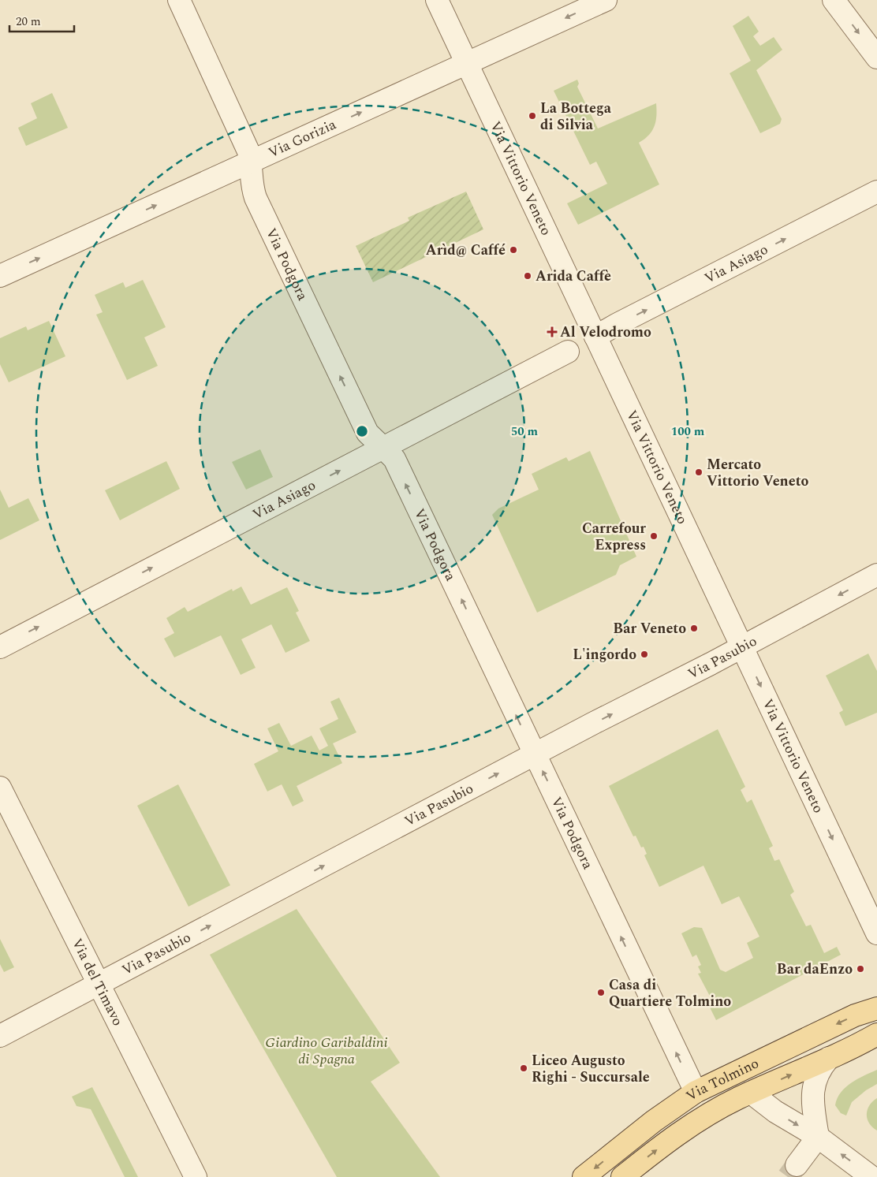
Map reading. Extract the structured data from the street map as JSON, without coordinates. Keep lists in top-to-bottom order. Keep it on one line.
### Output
{"streets":{"main road":["Via Tolmino"],"street":["Via Gorizia","Via Vittorio Veneto","Via Podgora","Via Asiago","Via Pasubio","Via del Timavo"]},"crossings":[["Via Gorizia","Via Vittorio Veneto"],["Via Gorizia","Via Podgora"],["Via Vittorio Veneto","Via Asiago"],["Via Vittorio Veneto","Via Pasubio"],["Via Podgora","Via Asiago"],["Via Podgora","Via Pasubio"],["Via Podgora","Via Tolmino"],["Via Pasubio","Via del Timavo"]],"one_way":["Via Podgora","Via Asiago"],"parks":["Giardino Garibaldini di Spagna"],"places":{"other":["La Bottega di Silvia","Arìd@ Caffé","Arida Caffè","Mercato Vittorio Veneto","Carrefour Express","Bar Veneto","L'ingordo","Bar daEnzo","Casa di Quartiere Tolmino","Liceo Augusto Righi - Succursale"],"health":["Al Velodromo"]},"scale_bar":"20 m","rings":["50 m","100 m"]}
